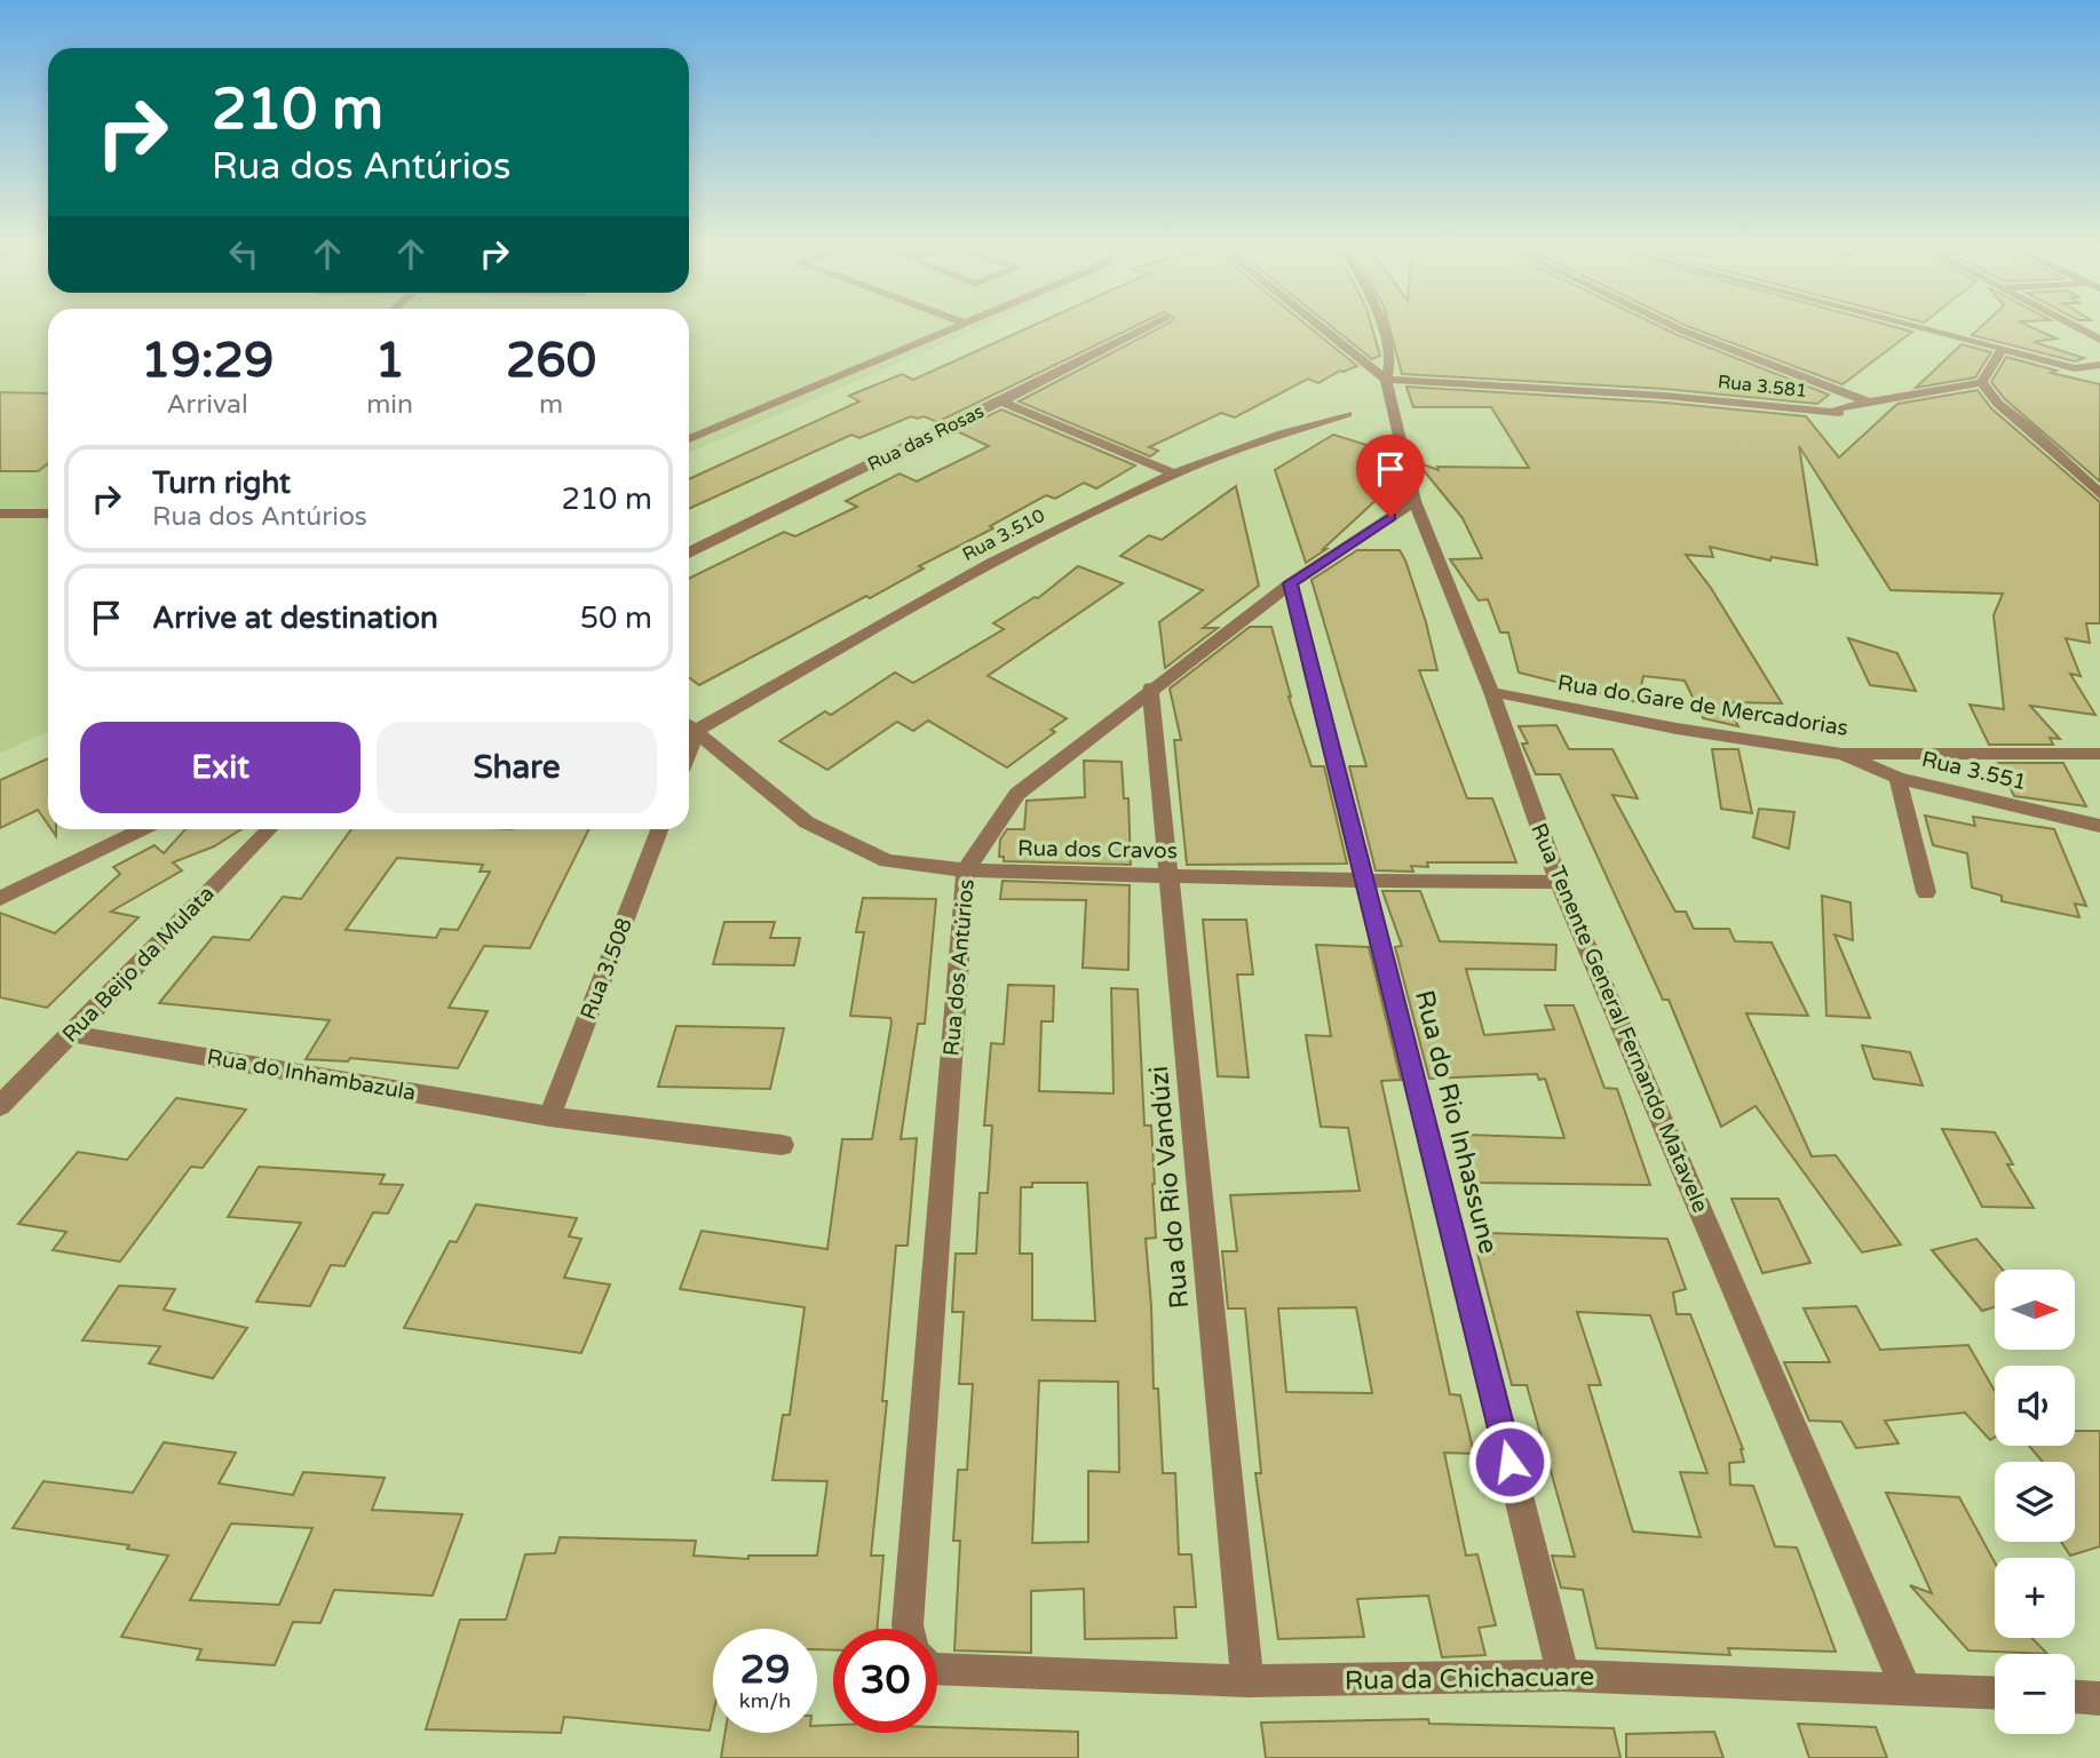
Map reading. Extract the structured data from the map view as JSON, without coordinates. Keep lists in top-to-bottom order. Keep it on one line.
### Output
{"streets":{"street":["Rua 3.581","Rua das Rosas","Rua 3.510","Rua do Gare de Mercadorias","Rua 3.551","Rua dos Cravos","Rua Beijo da Mulata","Rua dos Antúrios","Rua 3.508","Rua Tenente General Fernando Matavele","Rua do Inhambazula","Rua do Rio Inhassune","Rua do Rio Vandúzi","Rua da Chichacuare"]},"crossings":[["Rua 3.581","Rua Tenente General Fernando Matavele"],["Rua das Rosas","Rua 3.510"],["Rua 3.510","Rua dos Cravos"],["Rua do Gare de Mercadorias","Rua 3.551"],["Rua do Gare de Mercadorias","Rua Tenente General Fernando Matavele"],["Rua dos Cravos","Rua dos Antúrios"],["Rua dos Cravos","Rua Tenente General Fernando Matavele"],["Rua dos Cravos","Rua do Rio Inhassune"],["Rua dos Cravos","Rua do Rio Vandúzi"],["Rua Beijo da Mulata","Rua do Inhambazula"],["Rua dos Antúrios","Rua Tenente General Fernando Matavele"],["Rua dos Antúrios","Rua do Rio Inhassune"],["Rua dos Antúrios","Rua do Rio Vandúzi"],["Rua 3.508","Rua do Inhambazula"],["Rua Tenente General Fernando Matavele","Rua da Chichacuare"],["Rua do Rio Inhassune","Rua da Chichacuare"],["Rua do Rio Vandúzi","Rua da Chichacuare"]],"north":"right","page":{"turn":["210 m","Rua dos Antúrios"],"eta":["19:29","Arrival","1","min","260","m"],"list":[{"name":"Turn right","note":"Rua dos Antúrios","value":"210 m"},{"name":"Arrive at destination","value":"50 m"}],"buttons":["Exit","Share"],"map_buttons":["+","−"],"speed":"29 km/h","limit":"30"}}
